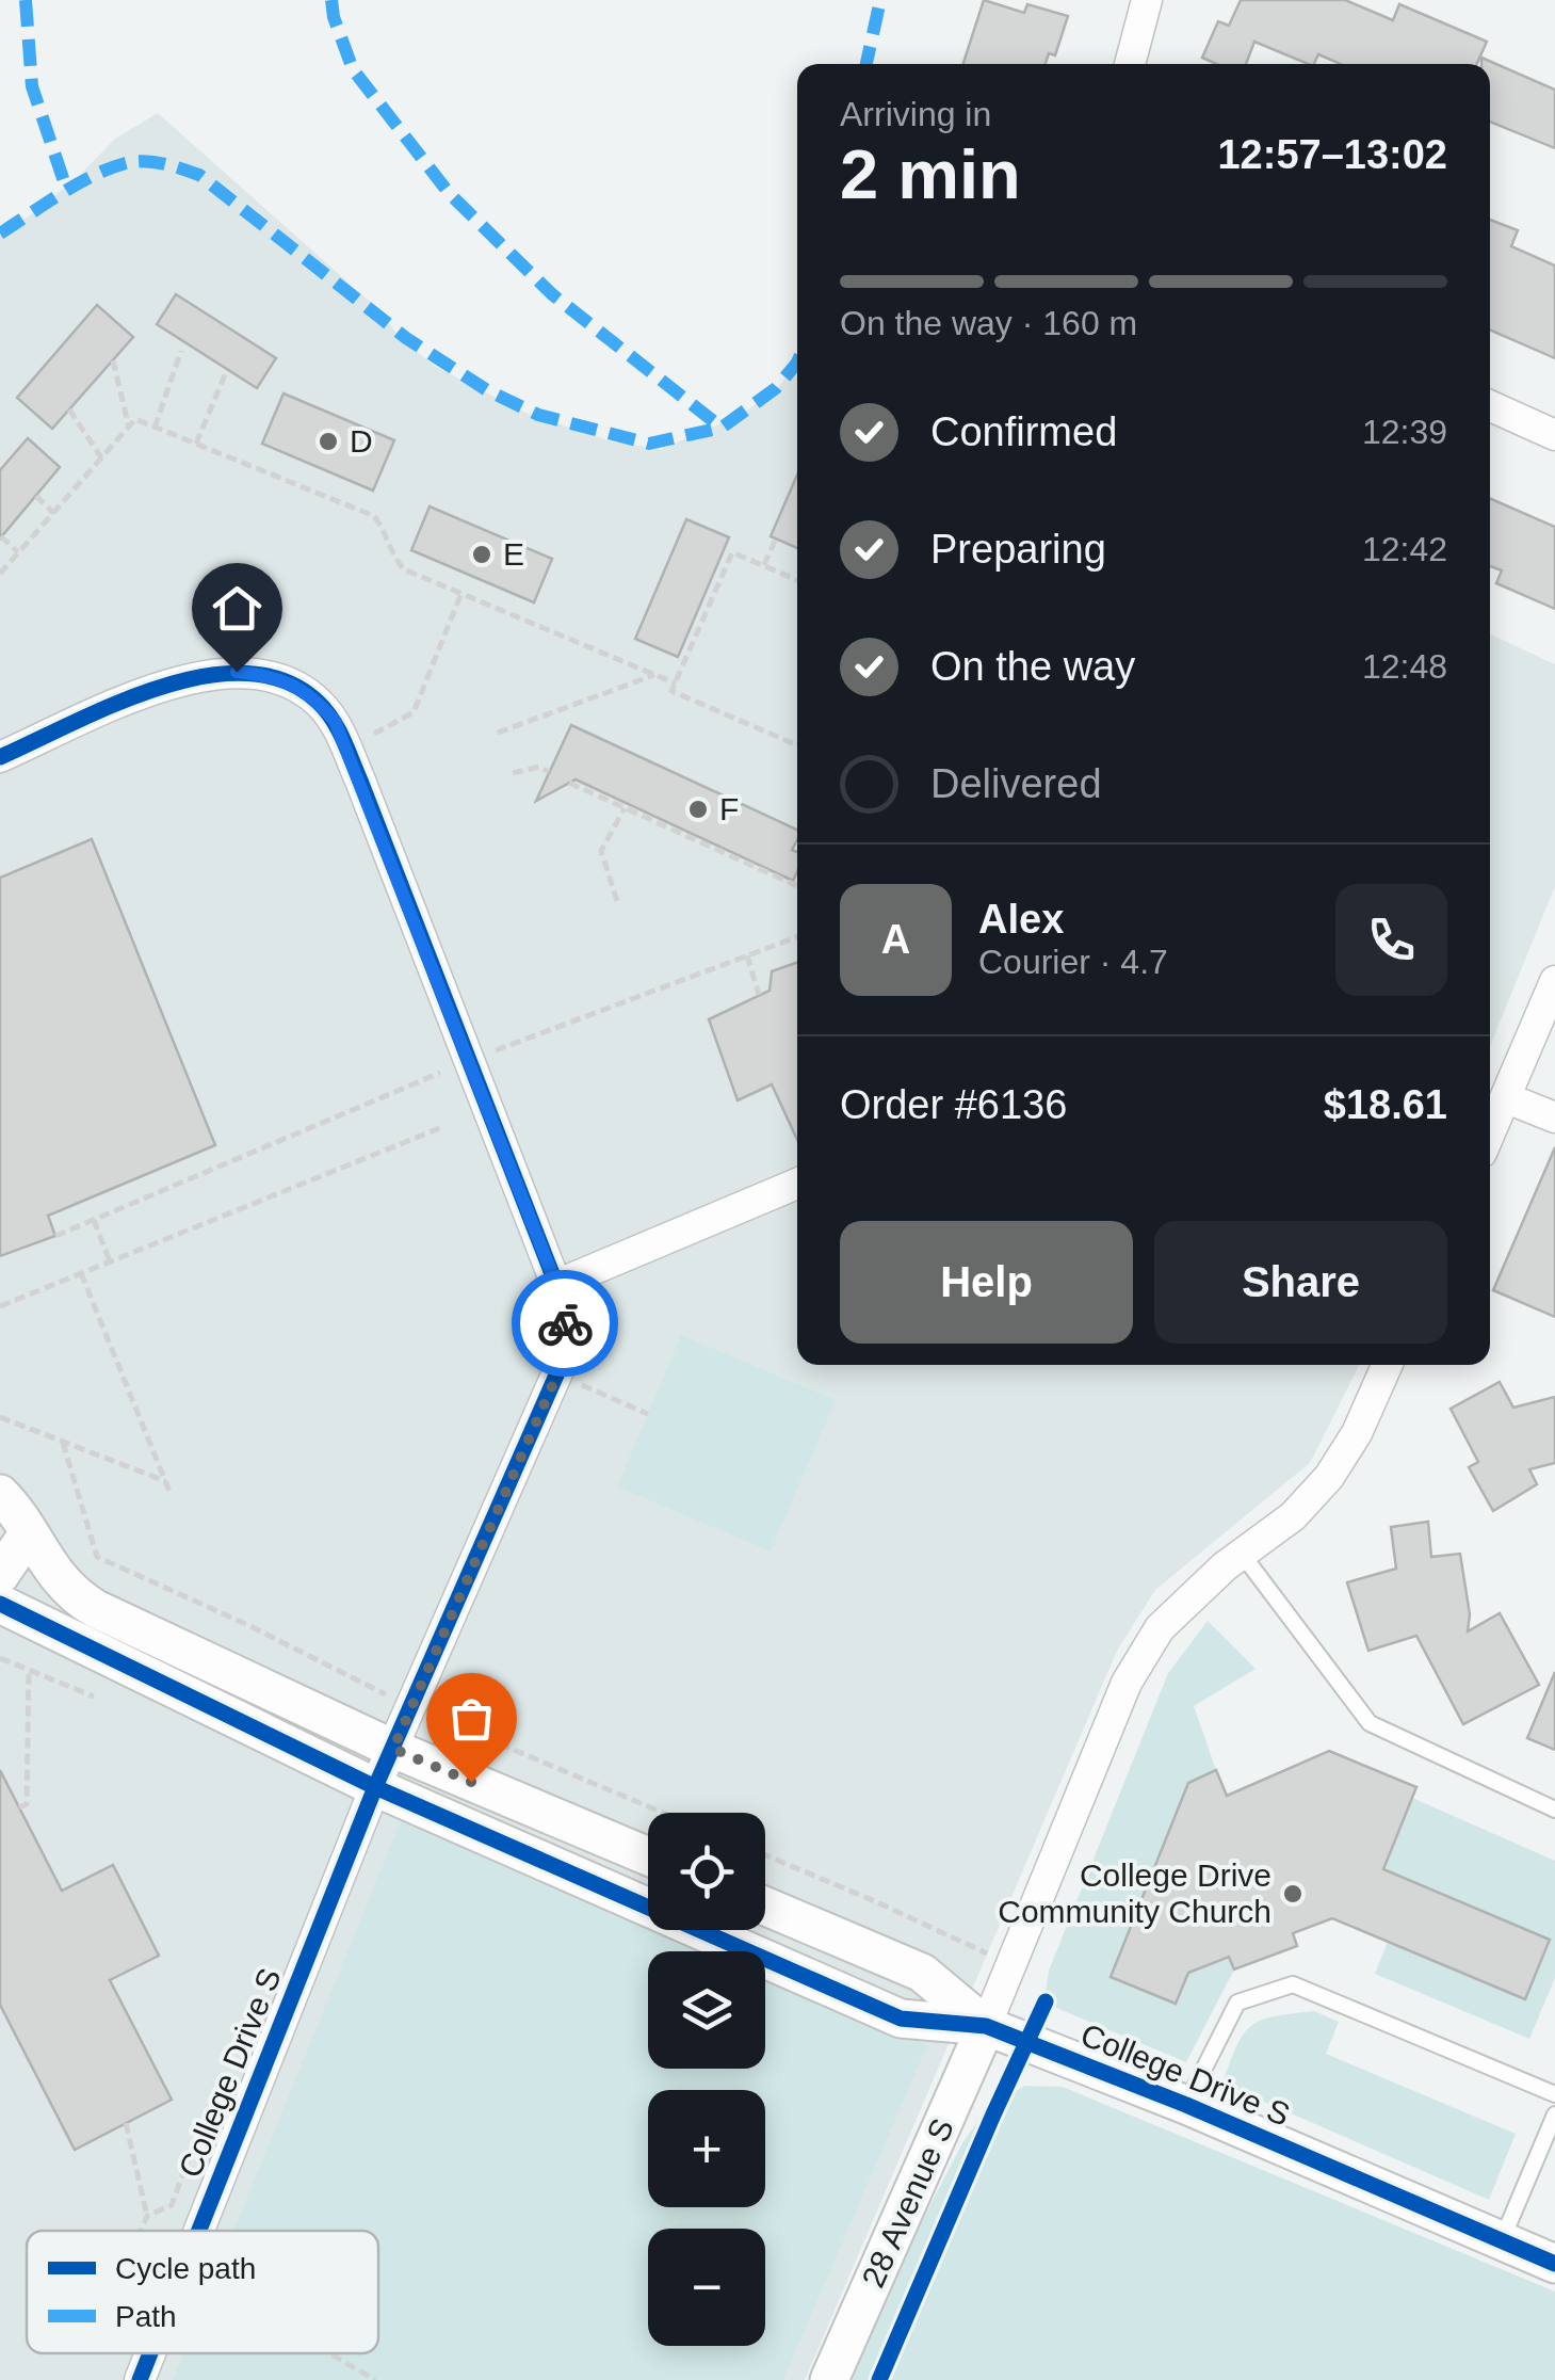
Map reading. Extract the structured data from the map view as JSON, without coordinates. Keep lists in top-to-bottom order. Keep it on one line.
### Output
{"streets":{"street":["College Drive S","28 Avenue S"]},"crossings":[["College Drive S","28 Avenue S"]],"places":["D","E","F","College Drive Community Church"],"legend":["Cycle path","Path"],"page":{"heading":["2 min","Arriving in","12:57–13:02"],"panel":["Alex","Courier · 4.7","Order #6136","$18.61"],"bar":"On the way · 160 m","list":[["Confirmed","12:39"],["Preparing","12:42"],["On the way","12:48"],"Delivered"],"round":"A","buttons":["Help","Share"],"map_buttons":["+","−"]}}
